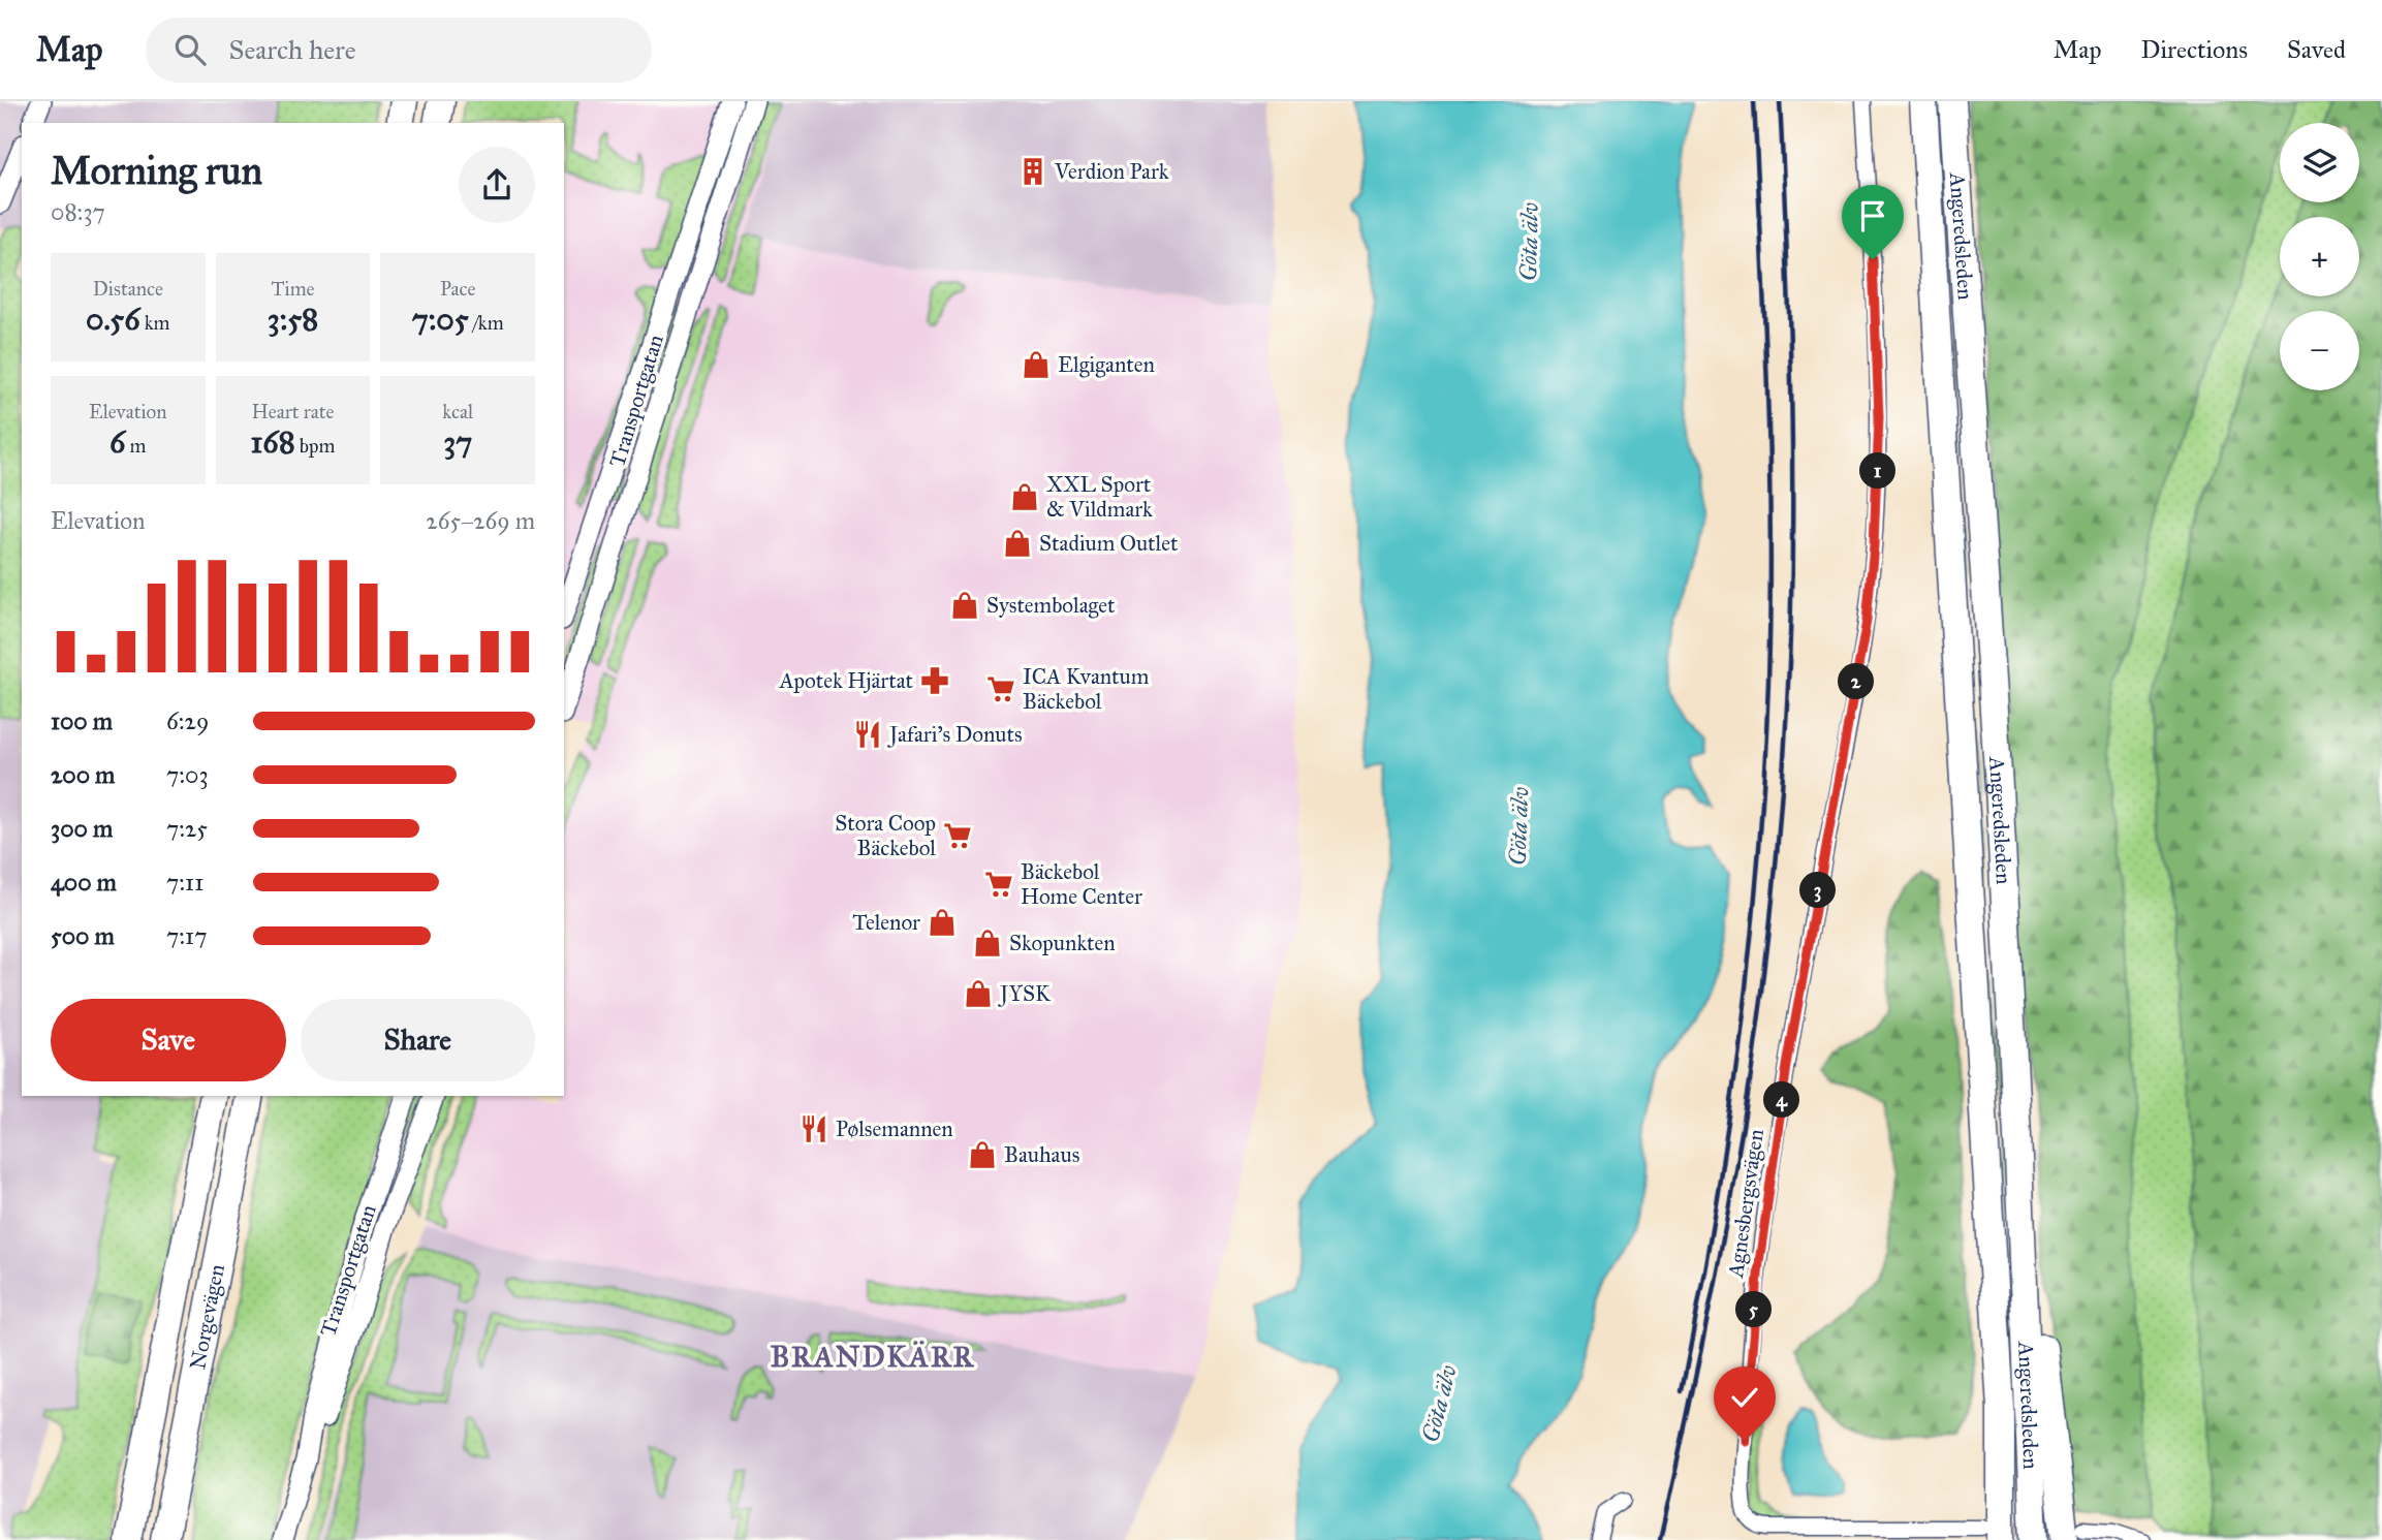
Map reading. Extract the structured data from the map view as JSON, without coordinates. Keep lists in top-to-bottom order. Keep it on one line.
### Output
{"streets":{"highway":["Angeredsleden","Norgevägen"],"street":["Transportgatan","Agnesbergsvägen"]},"crossings":[["Angeredsleden","Agnesbergsvägen"]],"districts":["BRANDKÄRR"],"water":["Göta älv"],"places":{"building":["Verdion Park"],"shop":["Elgiganten","XXL Sport & Vildmark","Stadium Outlet","Systembolaget","Telenor","Skopunkten","JYSK","Bauhaus"],"pharmacy":["Apotek Hjärtat"],"supermarket":["ICA Kvantum Bäckebol","Stora Coop Bäckebol","Bäckebol Home Center"],"restaurant":["Jafari's Donuts","Pølsemannen"]},"page":{"header":"Map","search":"Search here","nav":["Map","Directions","Saved"],"map_buttons":["+","−"],"heading":["Morning run","08:37"],"stats":[["Distance","0.56 km"],["Time","3:58"],["Pace","7:05 /km"],["Elevation","6 m"],["Heart rate","168 bpm"],["kcal","37"]],"pins":["1","2","3","4","5"],"chart":["Elevation","265–269 m"],"list":[{"name":"100 m","note":"6:29"},{"name":"200 m","note":"7:03"},{"name":"300 m","note":"7:25"},{"name":"400 m","note":"7:11"},{"name":"500 m","note":"7:17"}],"buttons":["Save","Share"]}}
